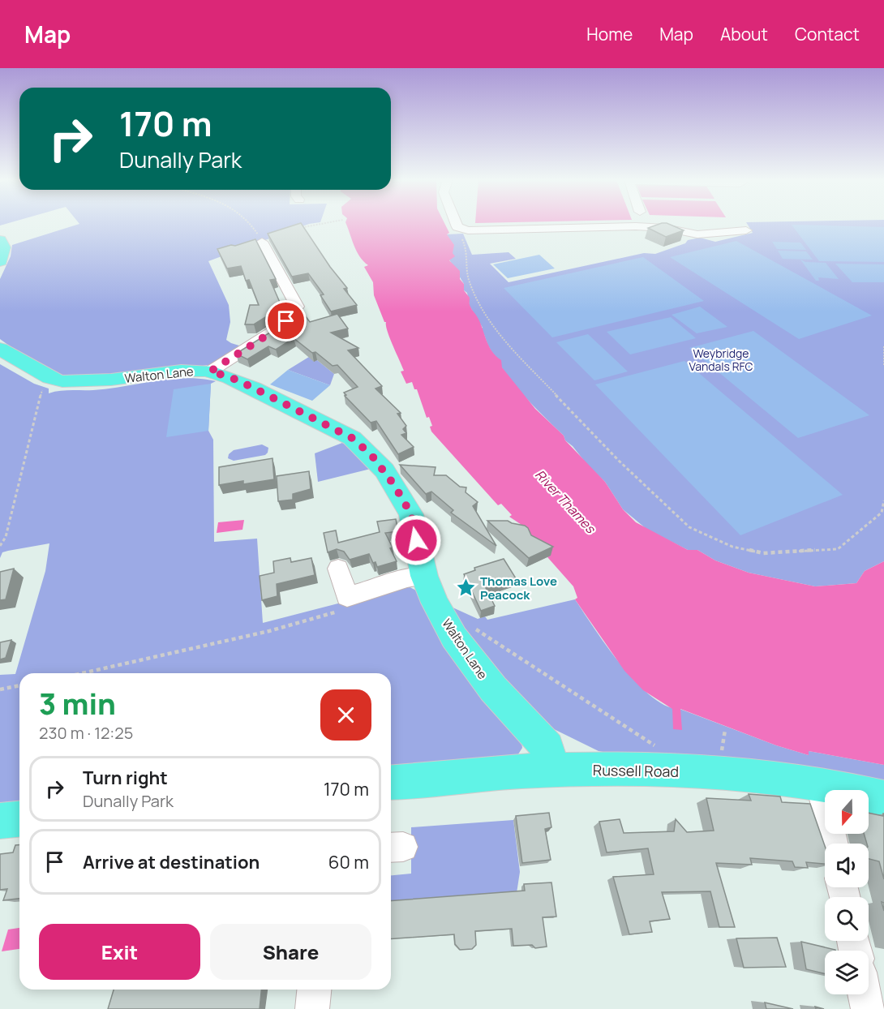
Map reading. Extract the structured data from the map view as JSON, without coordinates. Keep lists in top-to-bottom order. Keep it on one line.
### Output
{"streets":{"main road":["Walton Lane","Russell Road"]},"crossings":[["Walton Lane","Russell Road"]],"water":["River Thames"],"parks":["Weybridge Vandals RFC"],"places":{"place":["Thomas Love Peacock"]},"north":"bottom","page":{"header":"Map","nav":["Home","Map","About","Contact"],"turn":["170 m","Dunally Park"],"heading":["3 min","230 m · 12:25"],"list":[{"name":"Turn right","note":"Dunally Park","value":"170 m"},{"name":"Arrive at destination","value":"60 m"}],"buttons":["Exit","Share"]}}
